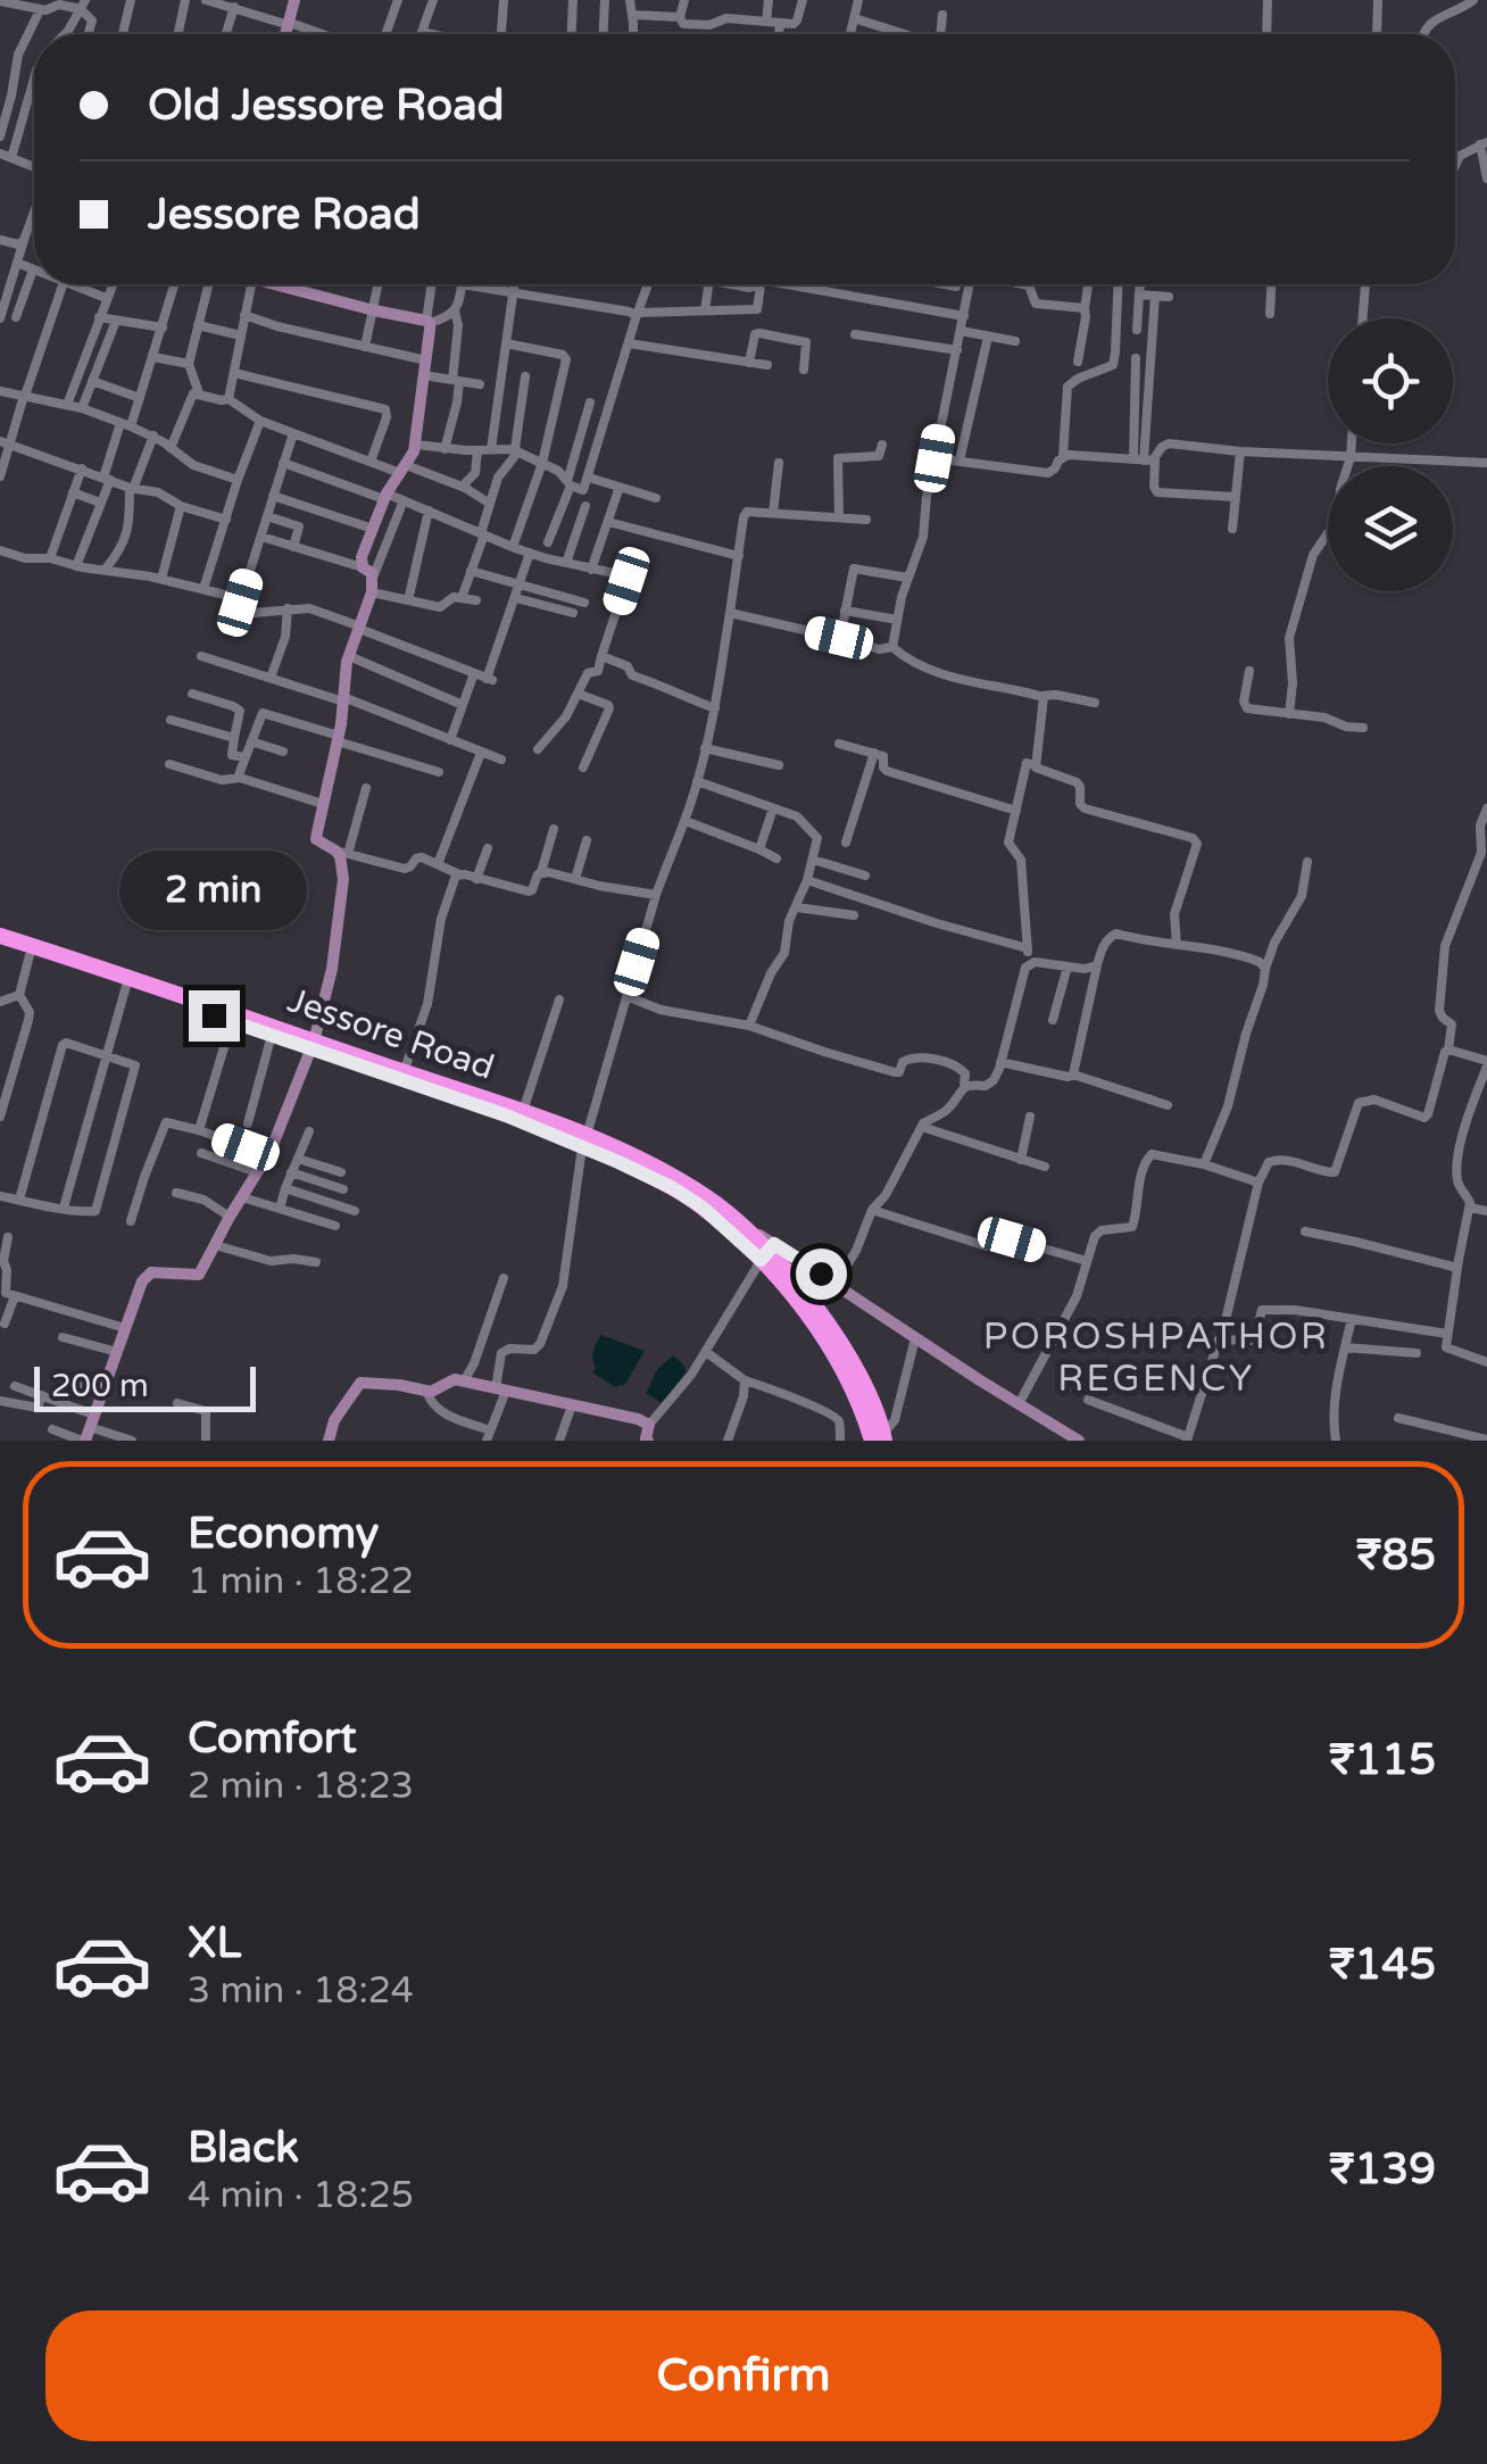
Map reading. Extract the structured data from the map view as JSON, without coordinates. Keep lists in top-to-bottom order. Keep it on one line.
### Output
{"streets":{"highway":["Jessore Road"]},"districts":["POROSHPATHOR REGENCY"],"scale_bar":"200 m","page":{"banner":["Old Jessore Road","Jessore Road"],"bubble":"2 min","scale":"200 m","list":[{"name":"Economy","note":"1 min · 18:22","value":"₹85"},{"name":"Comfort","note":"2 min · 18:23","value":"₹115"},{"name":"XL","note":"3 min · 18:24","value":"₹145"},{"name":"Black","note":"4 min · 18:25","value":"₹139"}],"buttons":"Confirm"}}
